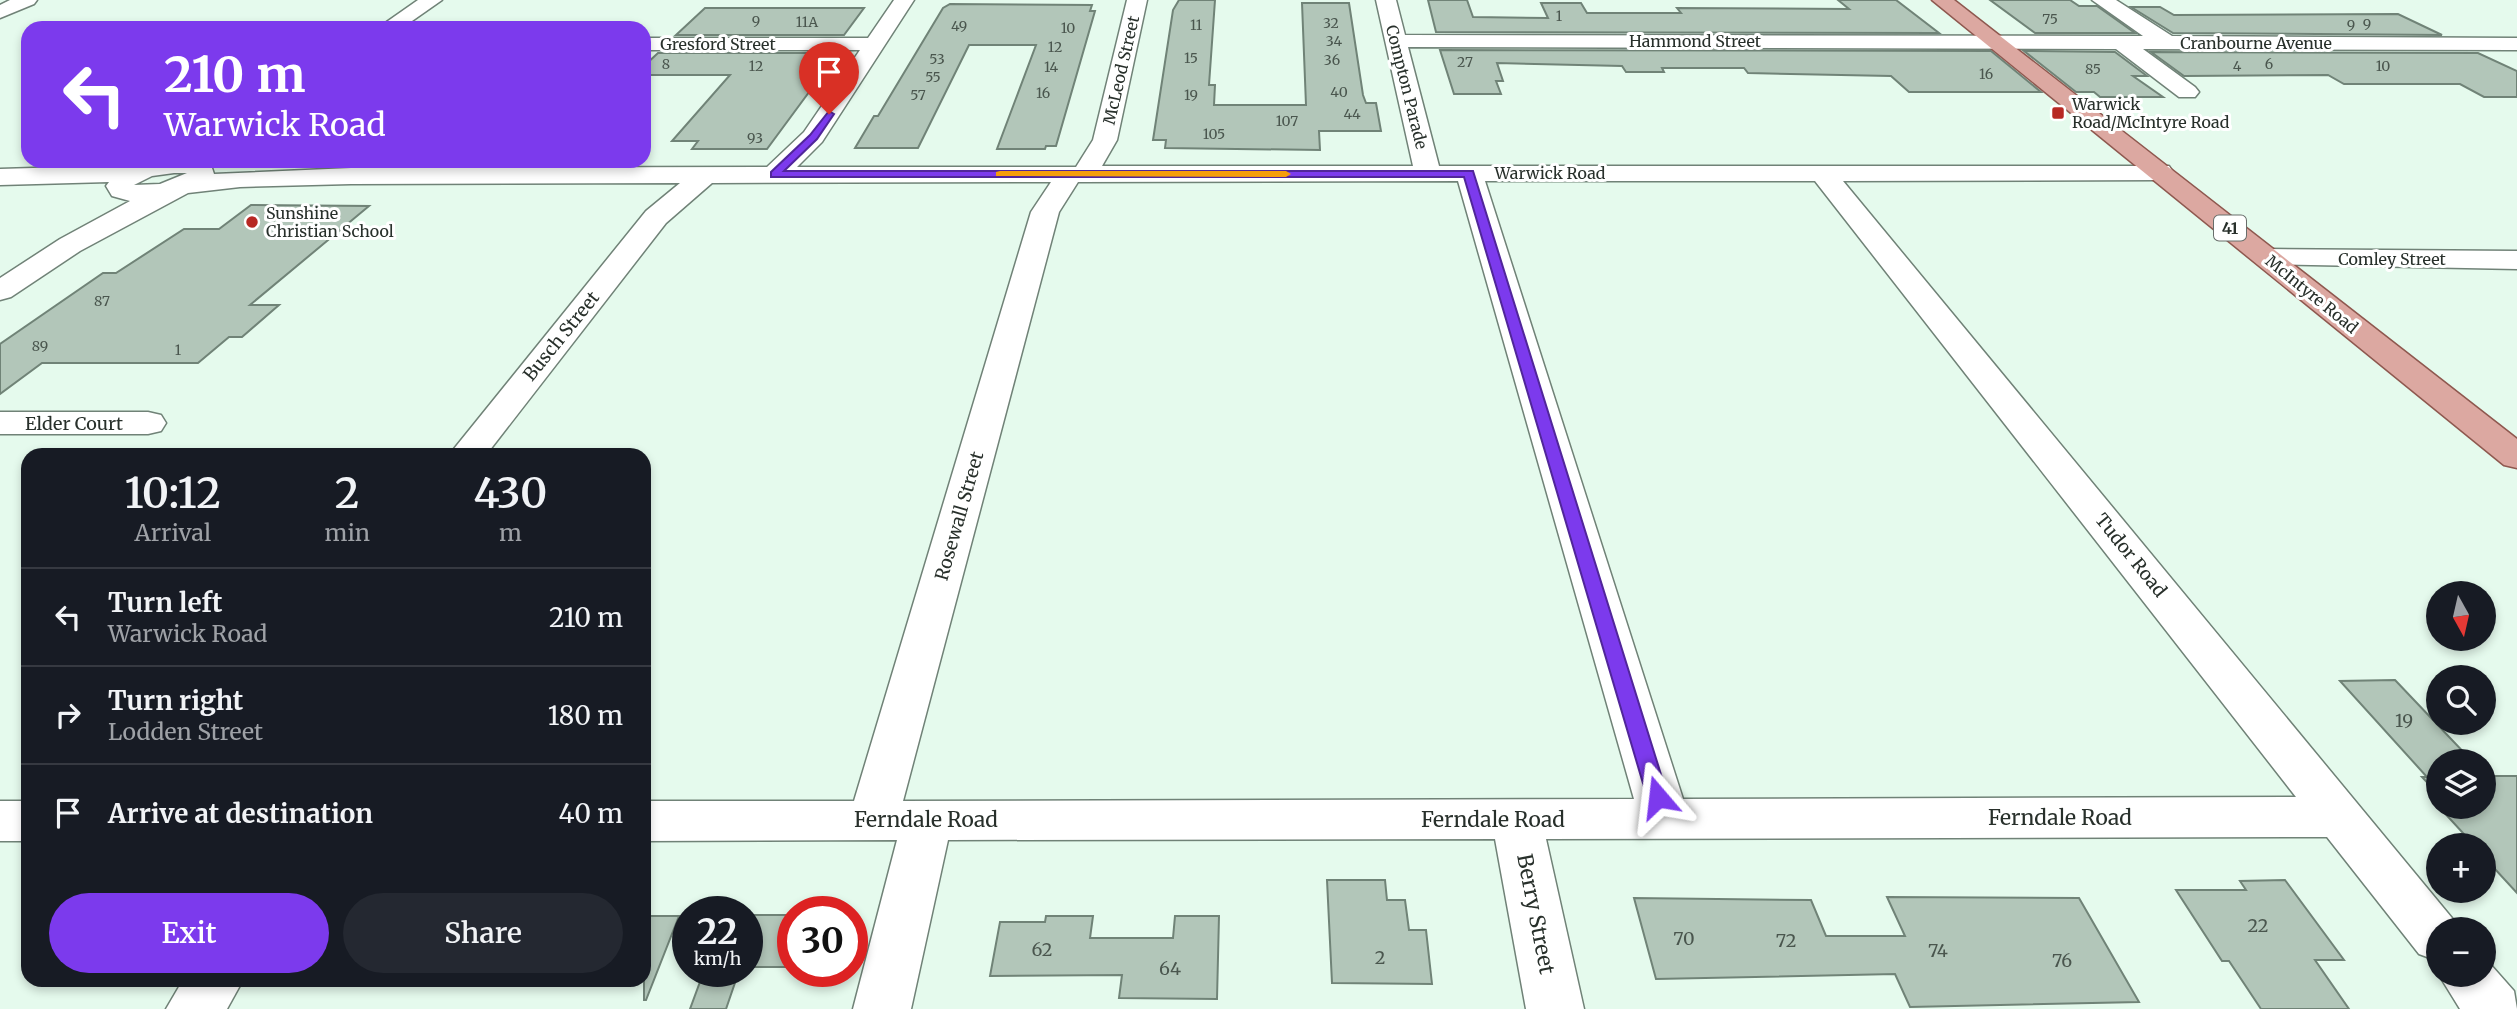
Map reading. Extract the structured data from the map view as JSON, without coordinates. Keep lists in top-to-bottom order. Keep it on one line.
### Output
{"streets":{"main road":["41","McIntyre Road"],"street":["Hammond Street","Cranbourne Avenue","Gresford Street","McLeod Street","Compton Parade","Warwick Road","Comley Street","Busch Street","Elder Court","Rosewall Street","Tudor Road","Ferndale Road","Berry Street"]},"crossings":[["Hammond Street","Cranbourne Avenue"],["Hammond Street","Compton Parade"],["Hammond Street","McIntyre Road"],["Cranbourne Avenue","McIntyre Road"],["McLeod Street","Warwick Road"],["McLeod Street","Rosewall Street"],["Compton Parade","Warwick Road"],["Warwick Road","McIntyre Road"],["Warwick Road","Busch Street"],["Warwick Road","Rosewall Street"],["Warwick Road","Tudor Road"],["Comley Street","McIntyre Road"],["Rosewall Street","Ferndale Road"],["Tudor Road","Ferndale Road"],["Ferndale Road","Berry Street"]],"places":{"transit":["Warwick Road/McIntyre Road"],"other":["Sunshine Christian School"]},"house_numbers":["1","75","9","11A","32","9","11","9","49","10","34","12","15","53","36","27","8","6","12","4","10","14","85","16","55","40","16","57","19","44","107","105","93","87","89","1","19","22","70","72","62","74","2","76","64"],"north":"bottom","page":{"turn":["210 m","Warwick Road"],"eta":["10:12","Arrival","2","min","430","m"],"list":[{"name":"Turn left","note":"Warwick Road","value":"210 m"},{"name":"Turn right","note":"Lodden Street","value":"180 m"},{"name":"Arrive at destination","value":"40 m"}],"map_buttons":["+","−"],"buttons":["Exit","Share"],"speed":"22 km/h","limit":"30"}}
